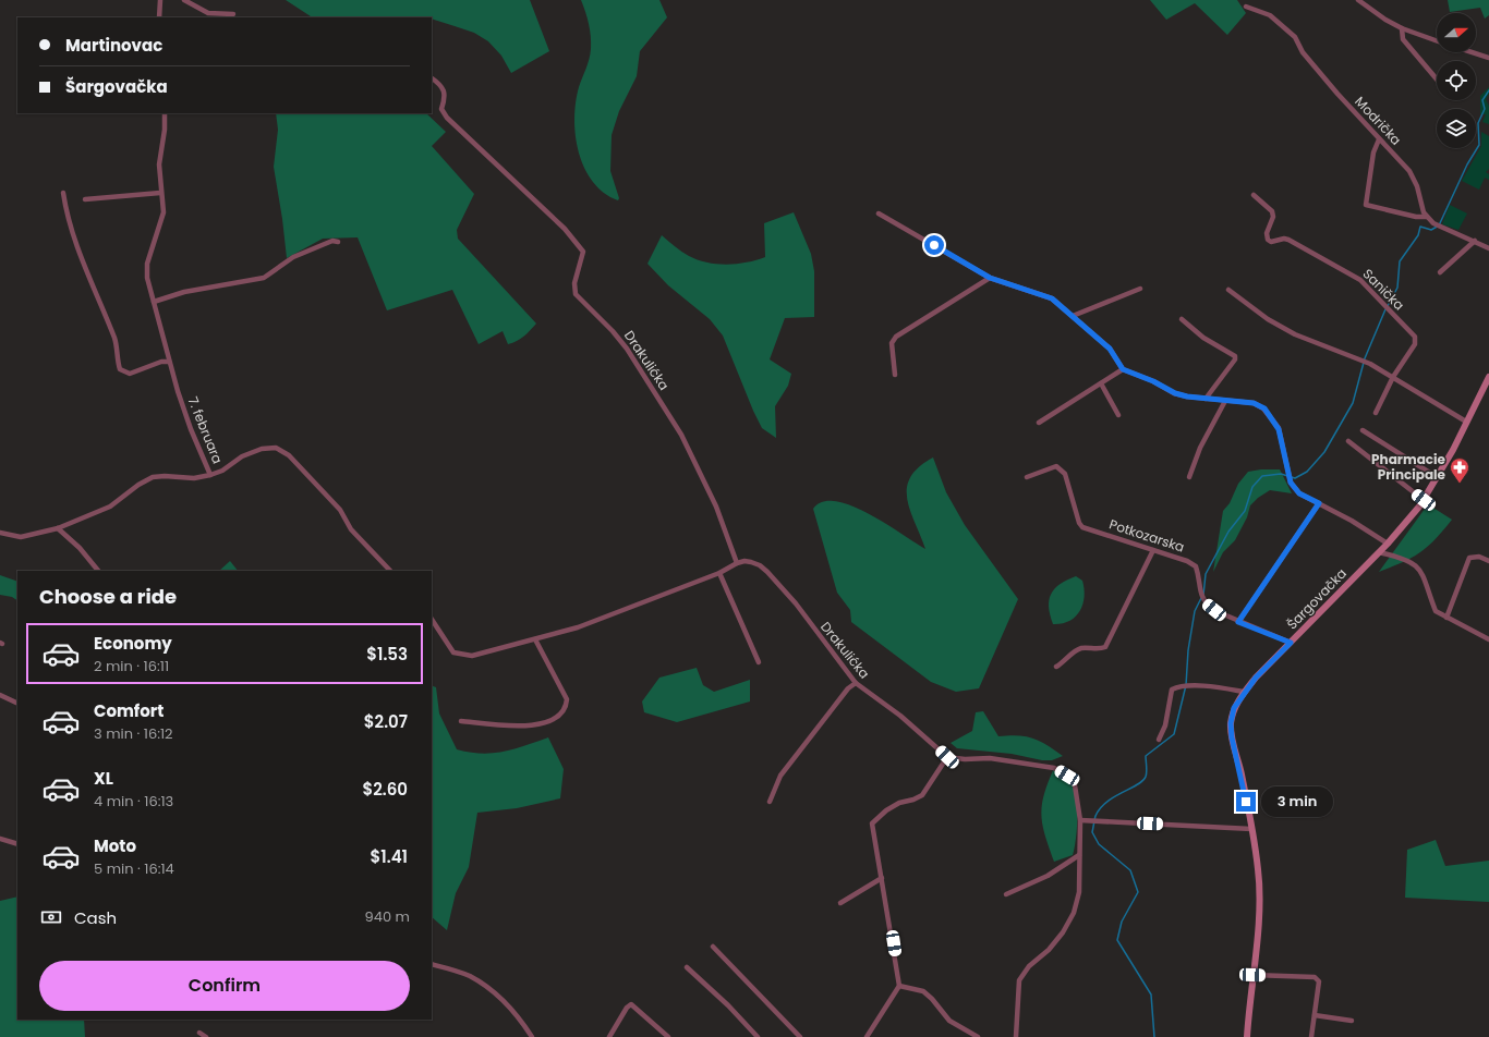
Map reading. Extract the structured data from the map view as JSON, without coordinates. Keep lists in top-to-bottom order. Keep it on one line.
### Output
{"streets":{"street":["Modrička","Sanička","Drakulićka","7. februara","Potkozarska","Šargovačka"]},"crossings":[["Potkozarska","Šargovačka"]],"places":{"pharmacy":["Pharmacie Principale"]},"north":"right","page":{"banner":["Martinovac","Šargovačka"],"heading":"Choose a ride","list":[{"name":"Economy","note":"2 min · 16:11","value":"$1.53"},{"name":"Comfort","note":"3 min · 16:12","value":"$2.07"},{"name":"XL","note":"4 min · 16:13","value":"$2.60"},{"name":"Moto","note":"5 min · 16:14","value":"$1.41"}],"bubble":"3 min","pay":["Cash","940 m"],"buttons":"Confirm"}}
